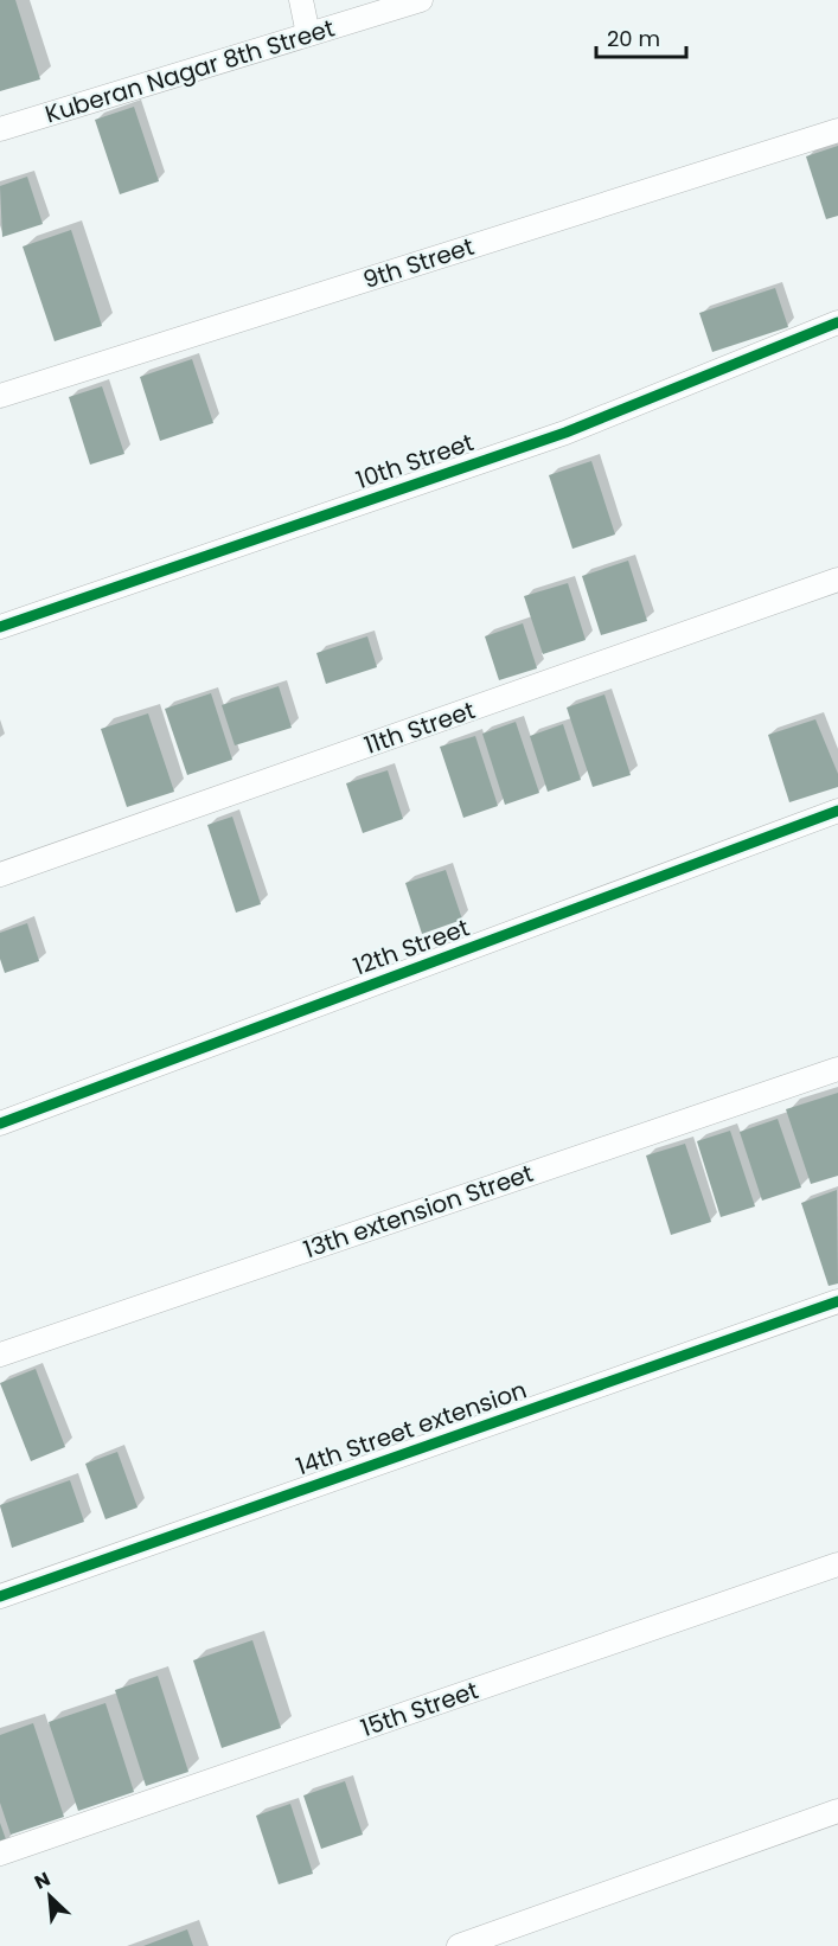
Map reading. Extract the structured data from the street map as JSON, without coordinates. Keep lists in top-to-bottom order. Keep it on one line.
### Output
{"streets":{"street":["Kuberan Nagar 8th Street","9th Street","10th Street","11th Street","12th Street","13th extension Street","14th Street extension","15th Street"]},"scale_bar":"20 m","north":"top left"}
